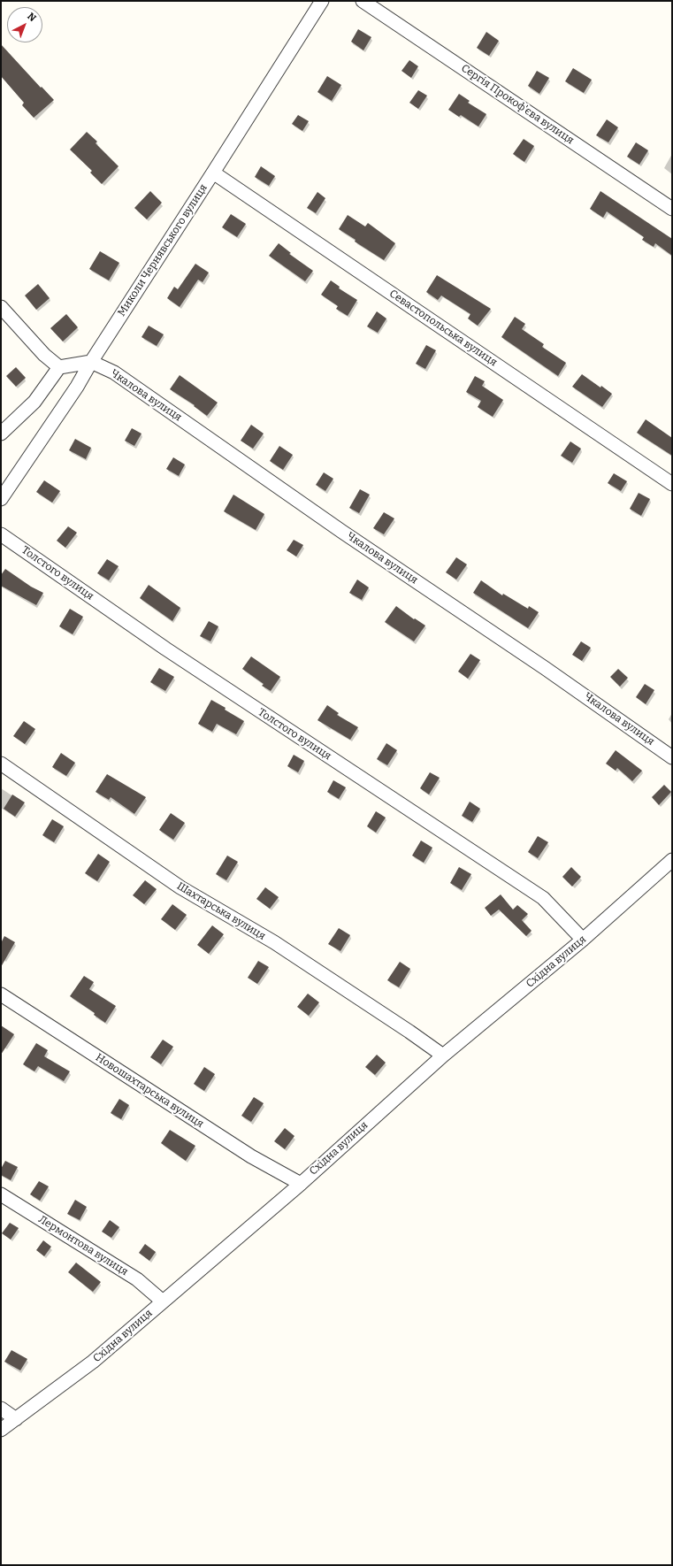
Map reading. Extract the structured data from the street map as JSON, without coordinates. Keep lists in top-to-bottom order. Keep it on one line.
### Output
{"streets":{"street":["Сергія Прокоф'єва вулиця","Миколи Чернявського вулиця","Севастопольська вулиця","Чкалова вулиця","Толстого вулиця","Шахтарська вулиця","Східна вулиця","Новошахтарська вулиця","Лермонтова вулиця"]},"crossings":[["Миколи Чернявського вулиця","Севастопольська вулиця"],["Миколи Чернявського вулиця","Чкалова вулиця"],["Толстого вулиця","Східна вулиця"],["Шахтарська вулиця","Східна вулиця"],["Східна вулиця","Новошахтарська вулиця"],["Східна вулиця","Лермонтова вулиця"]],"north":"top right"}
